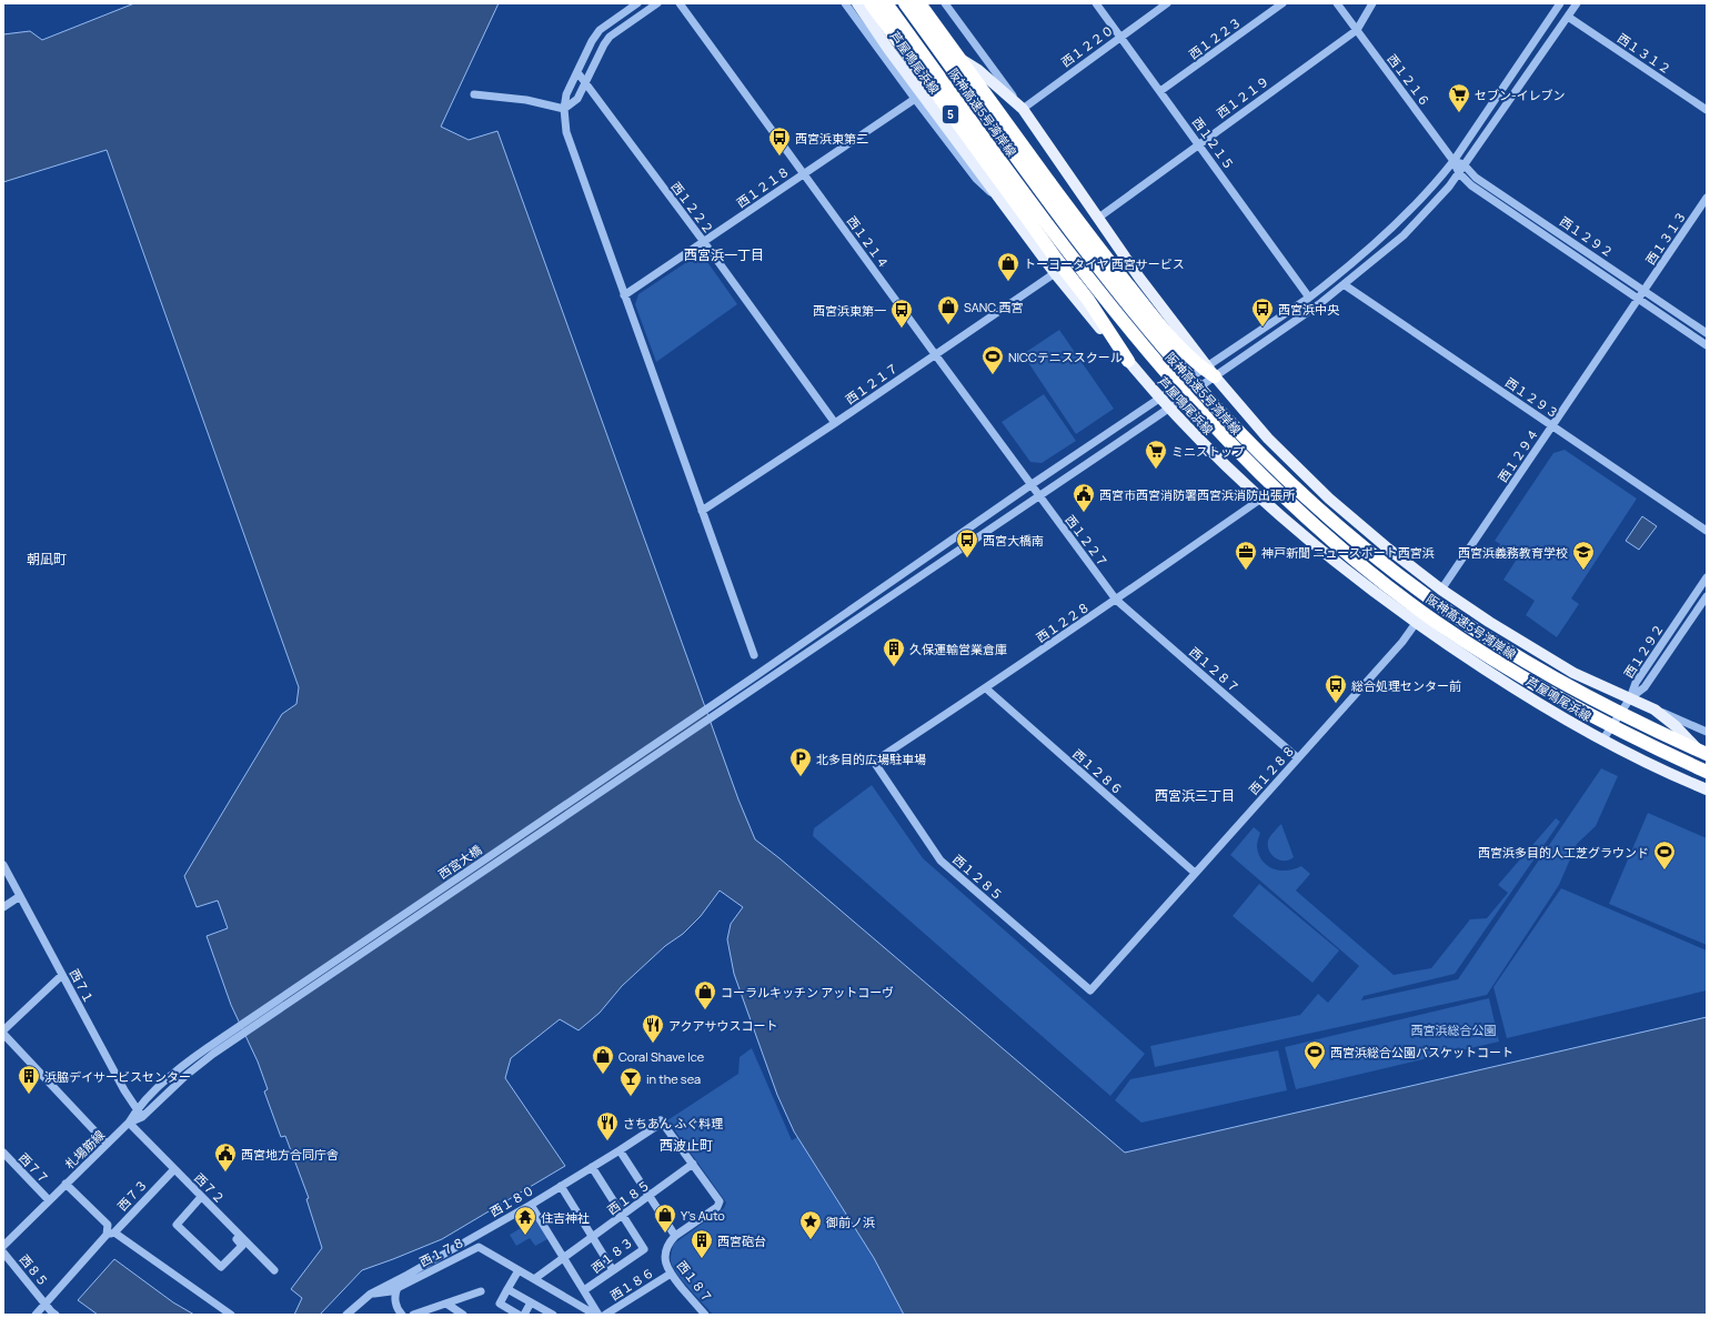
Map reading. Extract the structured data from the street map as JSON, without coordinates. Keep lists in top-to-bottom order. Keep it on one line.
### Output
{"streets":{"highway":["阪神高速5号湾岸線","5"],"main road":["芦屋鳴尾浜線"],"street":["西１２２３","西１２２０","西１３１２","西１２１６","西１２１９","西１２１５","西１２１８","西１２２２","西１２９２","西１３１３","西１２１４","西１２１７","西１２９３","西１２９４","西１２２７","西１２２８","西１２８７","西１２８８","西１２８６","西宮大橋","西１２８５","西７１","札場筋線","西７７","西７２","西７３","西１８５","西１８０","西１７８","西１８３","西８５","西１８７","西１８６"]},"crossings":[["西１２２３","西１２１５"],["西１２２０","芦屋鳴尾浜線"],["西１２２０","西１２１５"],["芦屋鳴尾浜線","西１２１９"],["芦屋鳴尾浜線","5"],["芦屋鳴尾浜線","西１２９２"],["芦屋鳴尾浜線","西１２１７"],["芦屋鳴尾浜線","西１２９４"],["芦屋鳴尾浜線","西１２２８"],["芦屋鳴尾浜線","西１２８８"],["西１２１６","西１２１９"],["西１２１６","西１２９２"],["西１２１９","西１２１５"],["西１２１８","西１２２２"],["西１２１８","西１２１４"],["西１２２２","西１２１７"],["西１２９２","西１３１３"],["西１２９２","西１２９４"],["西１３１３","西１２９４"],["西１２１４","西１２１７"],["西１２１４","西１２２７"],["西１２９３","西１２９４"],["西１２２７","西１２２８"],["西１２２７","西１２８７"],["西１２２８","西１２８７"],["西１２２８","西１２８６"],["西１２２８","西１２８５"],["西１２８７","西１２８８"],["西１２８８","西１２８６"],["西１２８８","西１２８５"],["西宮大橋","札場筋線"],["西７１","札場筋線"],["札場筋線","西７７"],["札場筋線","西７２"],["西７２","西７３"],["西７３","西８５"],["西１８５","西１７８"],["西１８５","西１８３"],["西１８５","西１８７"],["西１８０","西１７８"],["西１８０","西１８３"],["西１８０","西１８７"],["西１８７","西１８６"]],"districts":["西宮浜一丁目","朝凪町","西宮浜三丁目","西波止町"],"parks":["西宮浜総合公園"],"places":{"supermarket":["セブン-イレブン","ミニストップ"],"bus stop":["西宮浜東第二","西宮浜中央","西宮浜東第一","西宮大橋南","総合処理センター前"],"shop":["トーヨータイヤ 西宮サービス","SANC.西宮","コーラルキッチン アットコーヴ","Coral Shave Ice","Y's Auto"],"sports":["NICCテニススクール","西宮浜多目的人工芝グラウンド","西宮浜総合公園バスケットコート"],"public building":["西宮市西宮消防署西宮浜消防出張所","西宮地方合同庁舎"],"office":["神戸新聞 ニュースポート西宮浜"],"school or university":["西宮浜義務教育学校"],"building":["久保運輸営業倉庫","浜脇デイサービスセンター","西宮砲台"],"parking":["北多目的広場駐車場"],"restaurant":["アクアサウスコート","さちあん ふぐ料理"],"bar":["in the sea"],"temple":["住吉神社"],"place":["御前ノ浜"]}}
